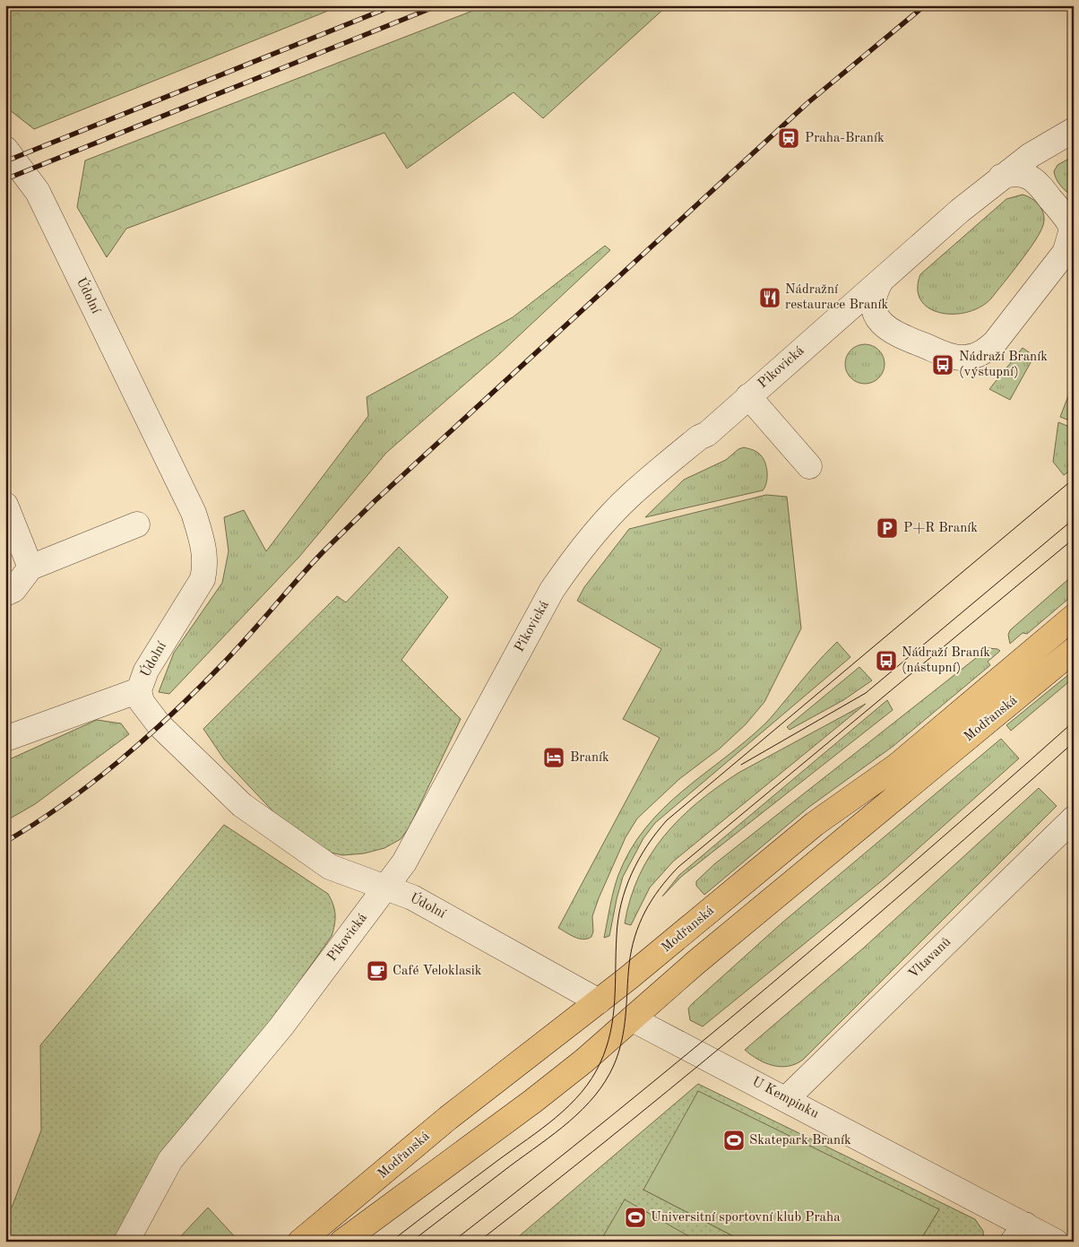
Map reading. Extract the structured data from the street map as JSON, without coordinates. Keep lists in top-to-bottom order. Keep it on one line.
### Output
{"streets":{"main road":["Modřanská"],"street":["Údolní","Pikovická","Vltavanů","U Kempinku"]},"crossings":[["Údolní","Pikovická"],["Údolní","Modřanská"],["Modřanská","U Kempinku"],["Vltavanů","U Kempinku"]],"places":{"station":["Praha-Braník"],"restaurant":["Nádražní restaurace Braník"],"bus stop":["Nádraží Braník (výstupní)","Nádraží Braník (nástupní)"],"parking":["P+R Braník"],"hotel":["Braník"],"cafe":["Café Veloklasik"],"sports":["Skatepark Braník","Universitní sportovní klub Praha"]}}
